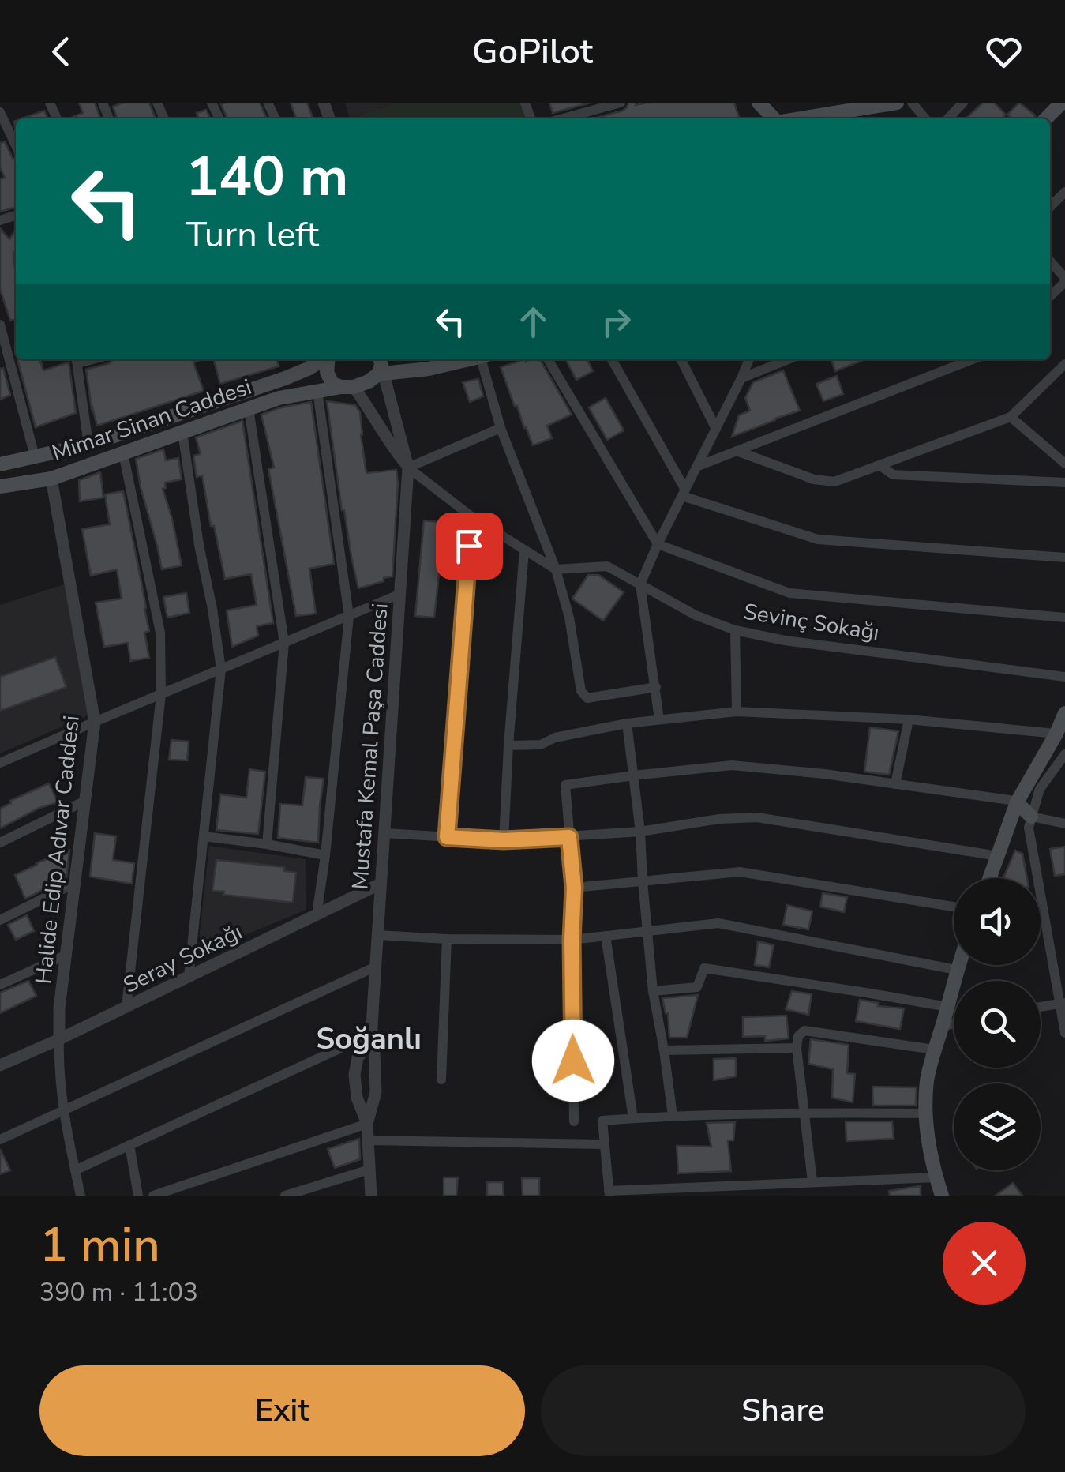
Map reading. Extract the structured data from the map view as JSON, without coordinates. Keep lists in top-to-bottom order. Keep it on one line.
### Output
{"streets":{"main road":["Mimar Sinan Caddesi"],"street":["Sevinç Sokağı","Mustafa Kemal Paşa Caddesi","Halide Edip Adıvar Caddesi","Seray Sokağı"]},"crossings":[["Mimar Sinan Caddesi","Halide Edip Adıvar Caddesi"],["Mustafa Kemal Paşa Caddesi","Seray Sokağı"],["Halide Edip Adıvar Caddesi","Seray Sokağı"]],"districts":["Soğanlı"],"page":{"header":"GoPilot","turn":["140 m","Turn left"],"heading":["1 min","390 m · 11:03"],"buttons":["Exit","Share"]}}
